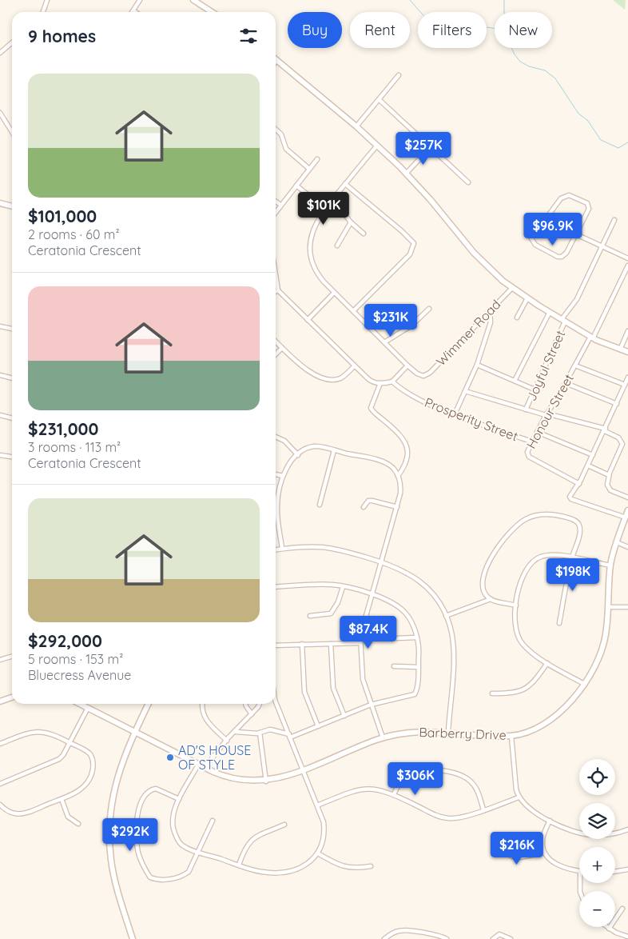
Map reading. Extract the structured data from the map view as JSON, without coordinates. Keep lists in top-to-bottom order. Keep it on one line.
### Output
{"streets":{"street":["Wimmer Road","Joyful Street","Honour Street","Prosperity Street","Barberry Drive"]},"crossings":[["Honour Street","Prosperity Street"]],"places":["AD'S HOUSE OF STYLE"],"page":{"chip":["Buy","Rent","Filters","New"],"heading":"9 homes","list":[{"name":"$101,000","note":"2 rooms · 60 m² · Ceratonia Crescent"},{"name":"$231,000","note":"3 rooms · 113 m² · Ceratonia Crescent"},{"name":"$292,000","note":"5 rooms · 153 m² · Bluecress Avenue"}],"price":["$257K","$101K","$96.9K","$231K","$198K","$87.4K","$306K","$292K","$216K"],"map_buttons":["+","−"]}}
